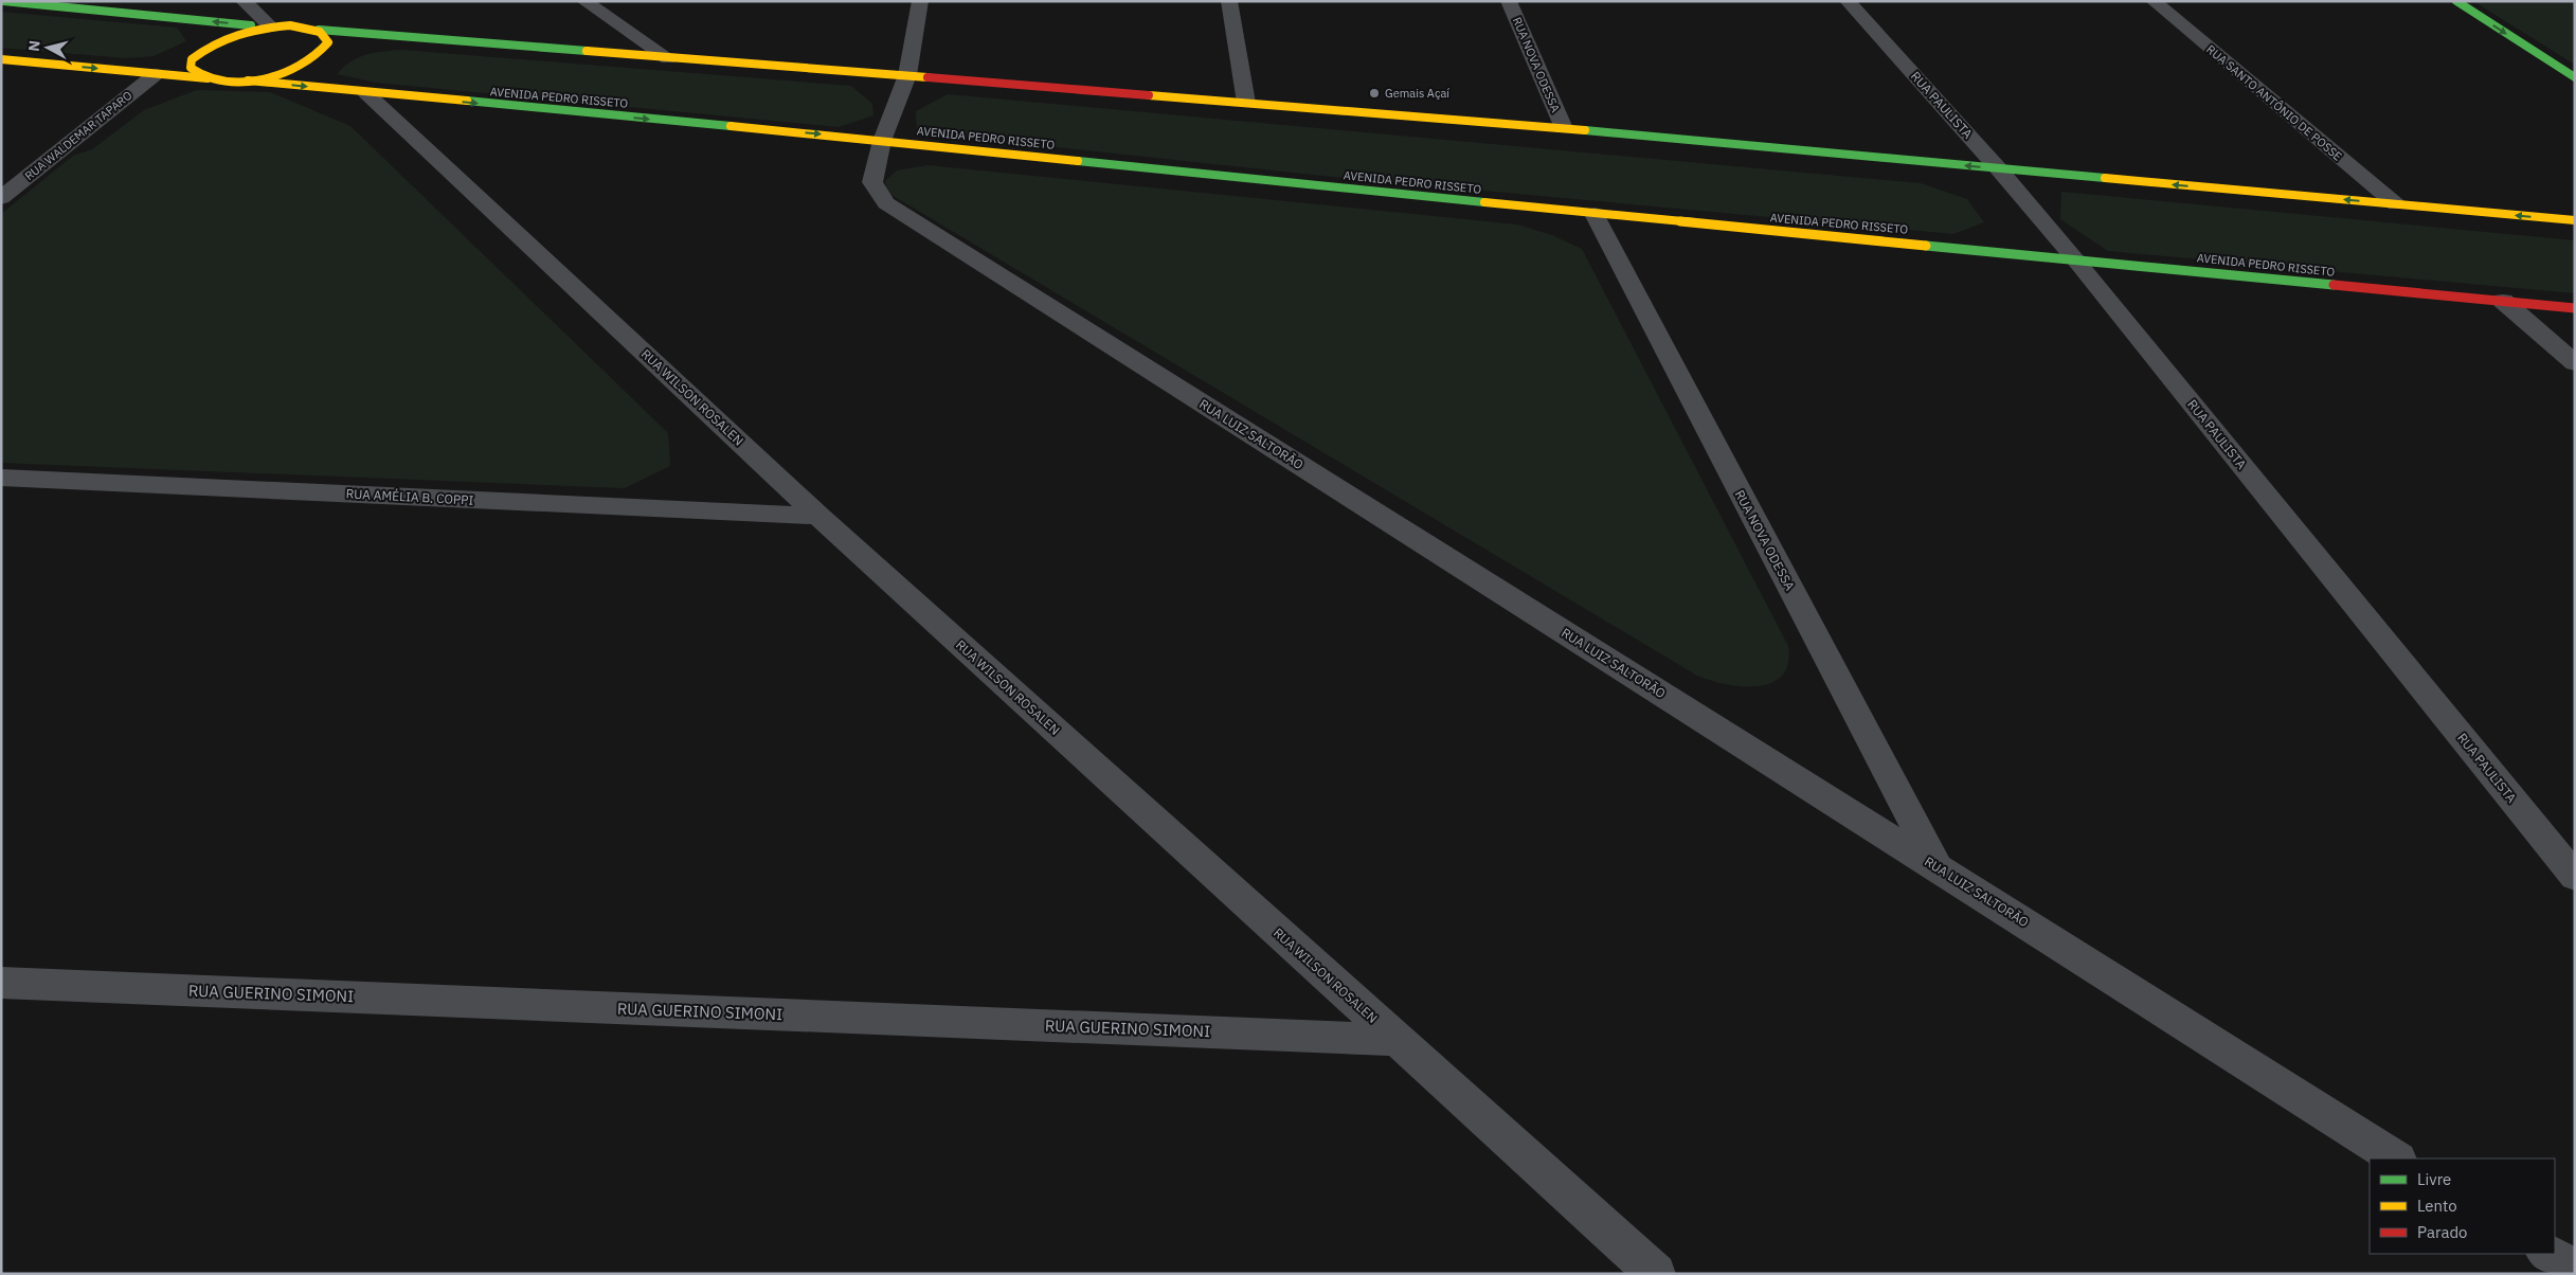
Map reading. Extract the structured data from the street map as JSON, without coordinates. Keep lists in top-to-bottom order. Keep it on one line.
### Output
{"streets":{"main road":["AVENIDA PEDRO RISSETO"],"street":["RUA NOVA ODESSA","RUA SANTO ANTÔNIO DE POSSE","RUA PAULISTA","RUA WALDEMAR TAPARO","RUA WILSON ROSALEN","RUA LUIZ SALTORÃO","RUA AMÉLIA B. COPPI","RUA GUERINO SIMONI"]},"crossings":[["RUA NOVA ODESSA","AVENIDA PEDRO RISSETO"],["RUA NOVA ODESSA","RUA LUIZ SALTORÃO"],["AVENIDA PEDRO RISSETO","RUA PAULISTA"],["AVENIDA PEDRO RISSETO","RUA WILSON ROSALEN"],["AVENIDA PEDRO RISSETO","RUA LUIZ SALTORÃO"],["RUA WILSON ROSALEN","RUA AMÉLIA B. COPPI"],["RUA WILSON ROSALEN","RUA GUERINO SIMONI"]],"places":["Gemais Açaí"],"legend":["Livre","Lento","Parado"],"north":"left"}
